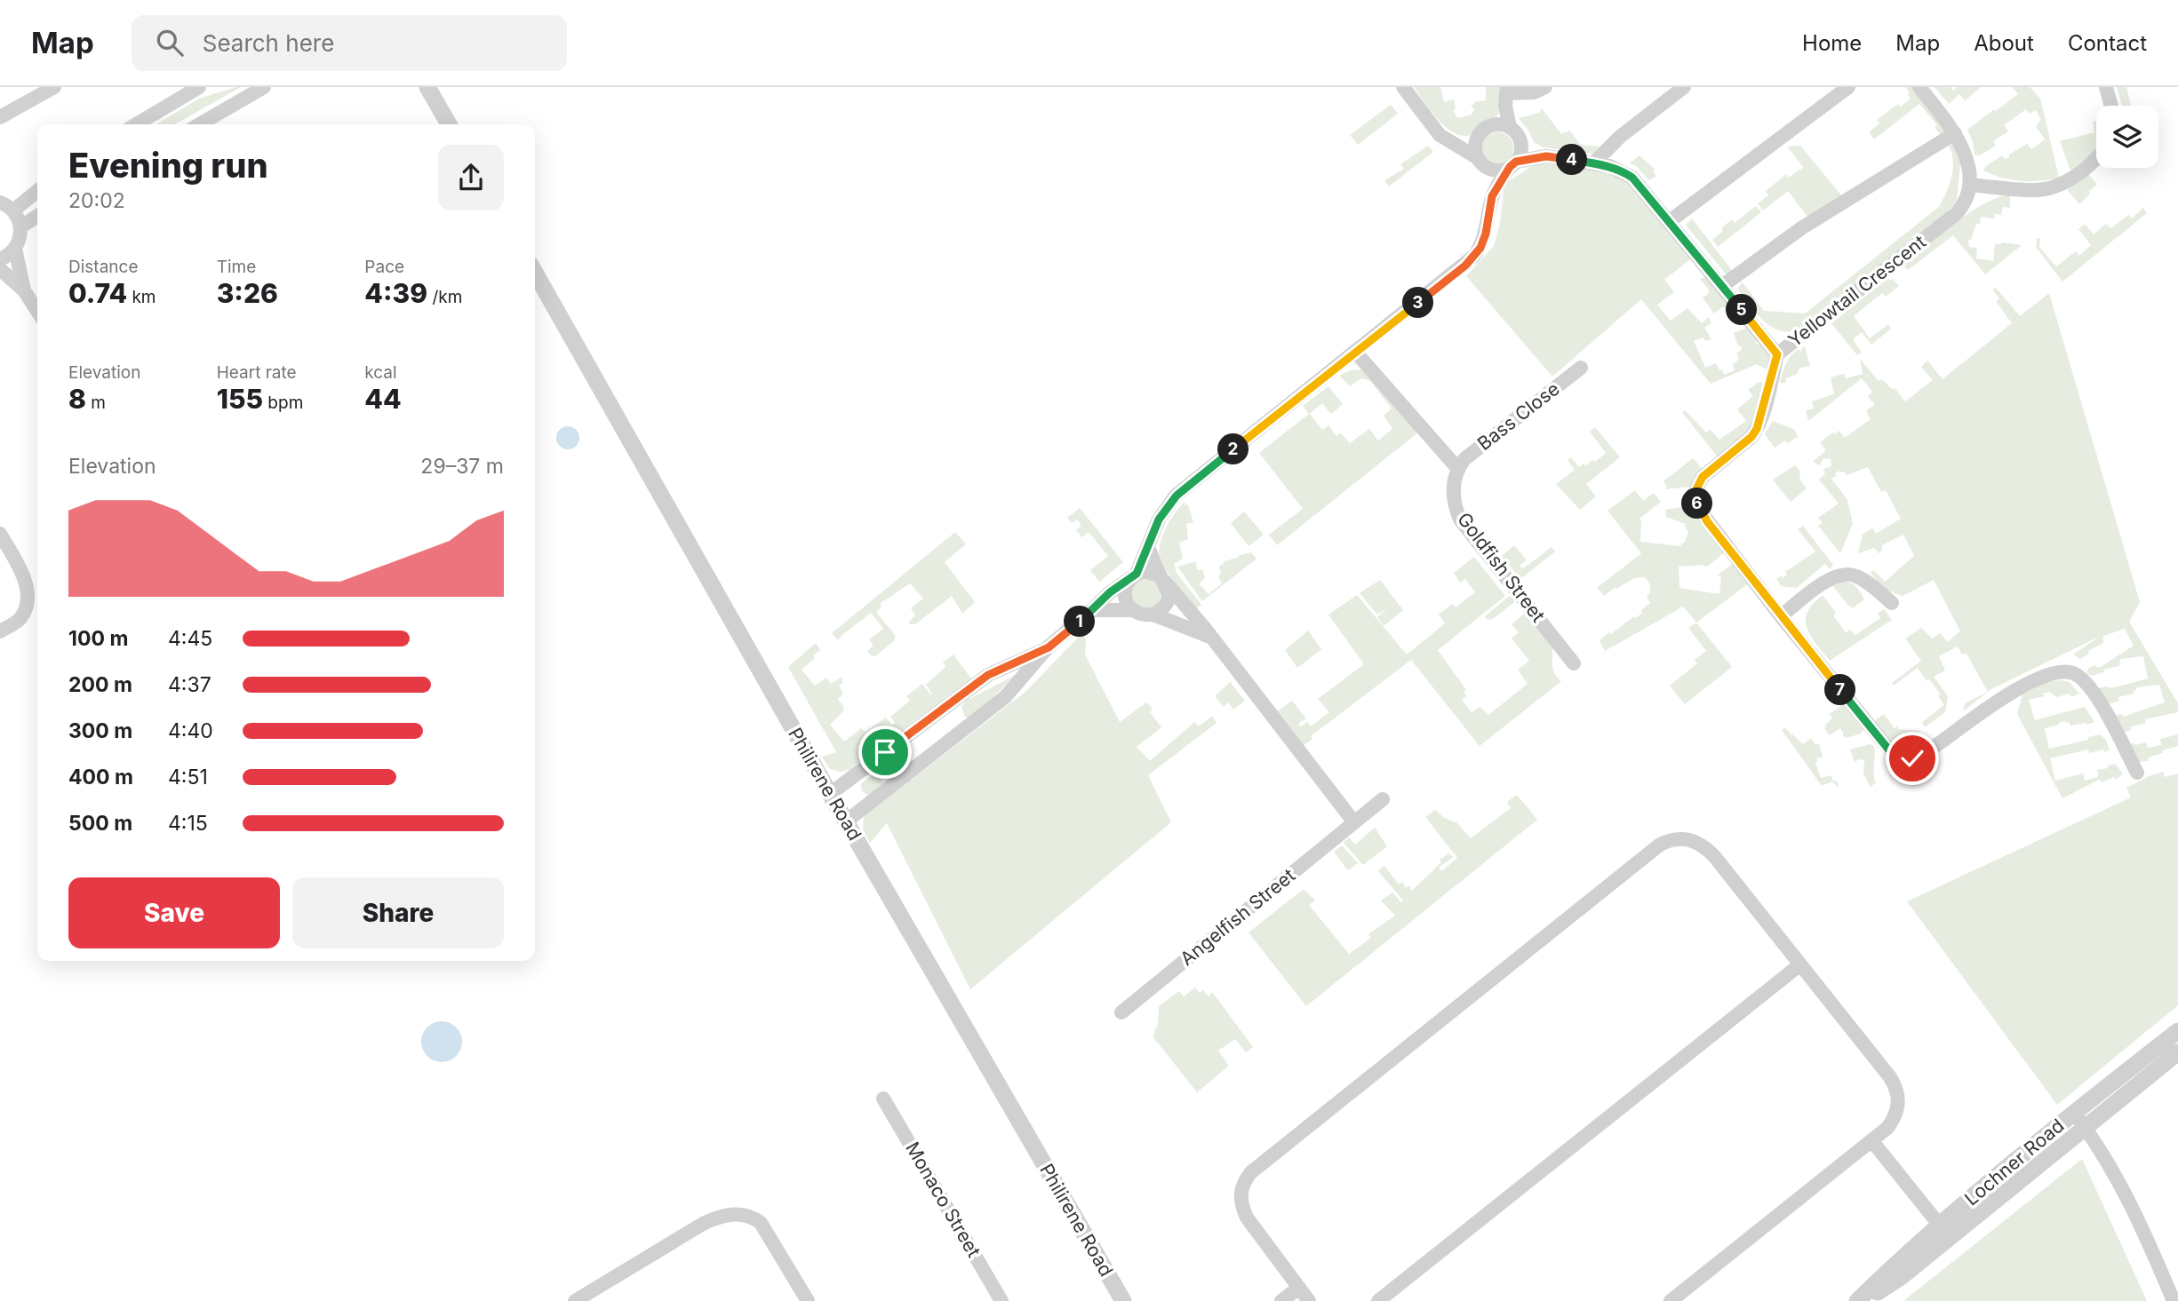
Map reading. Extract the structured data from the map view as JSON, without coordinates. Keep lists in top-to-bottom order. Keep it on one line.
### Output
{"streets":{"street":["Yellowtail Crescent","Bass Close","Goldfish Street","Philirene Road","Angelfish Street","Lochner Road","Monaco Street"]},"crossings":[["Bass Close","Goldfish Street"]],"page":{"header":"Map","search":"Search here","nav":["Home","Map","About","Contact"],"heading":["Evening run","20:02"],"pins":["4","3","5","2","6","1","7"],"stats":[["Distance","0.74 km"],["Time","3:26"],["Pace","4:39 /km"],["Elevation","8 m"],["Heart rate","155 bpm"],["kcal","44"]],"chart":["Elevation","29–37 m"],"list":[{"name":"100 m","note":"4:45"},{"name":"200 m","note":"4:37"},{"name":"300 m","note":"4:40"},{"name":"400 m","note":"4:51"},{"name":"500 m","note":"4:15"}],"buttons":["Save","Share"]}}
